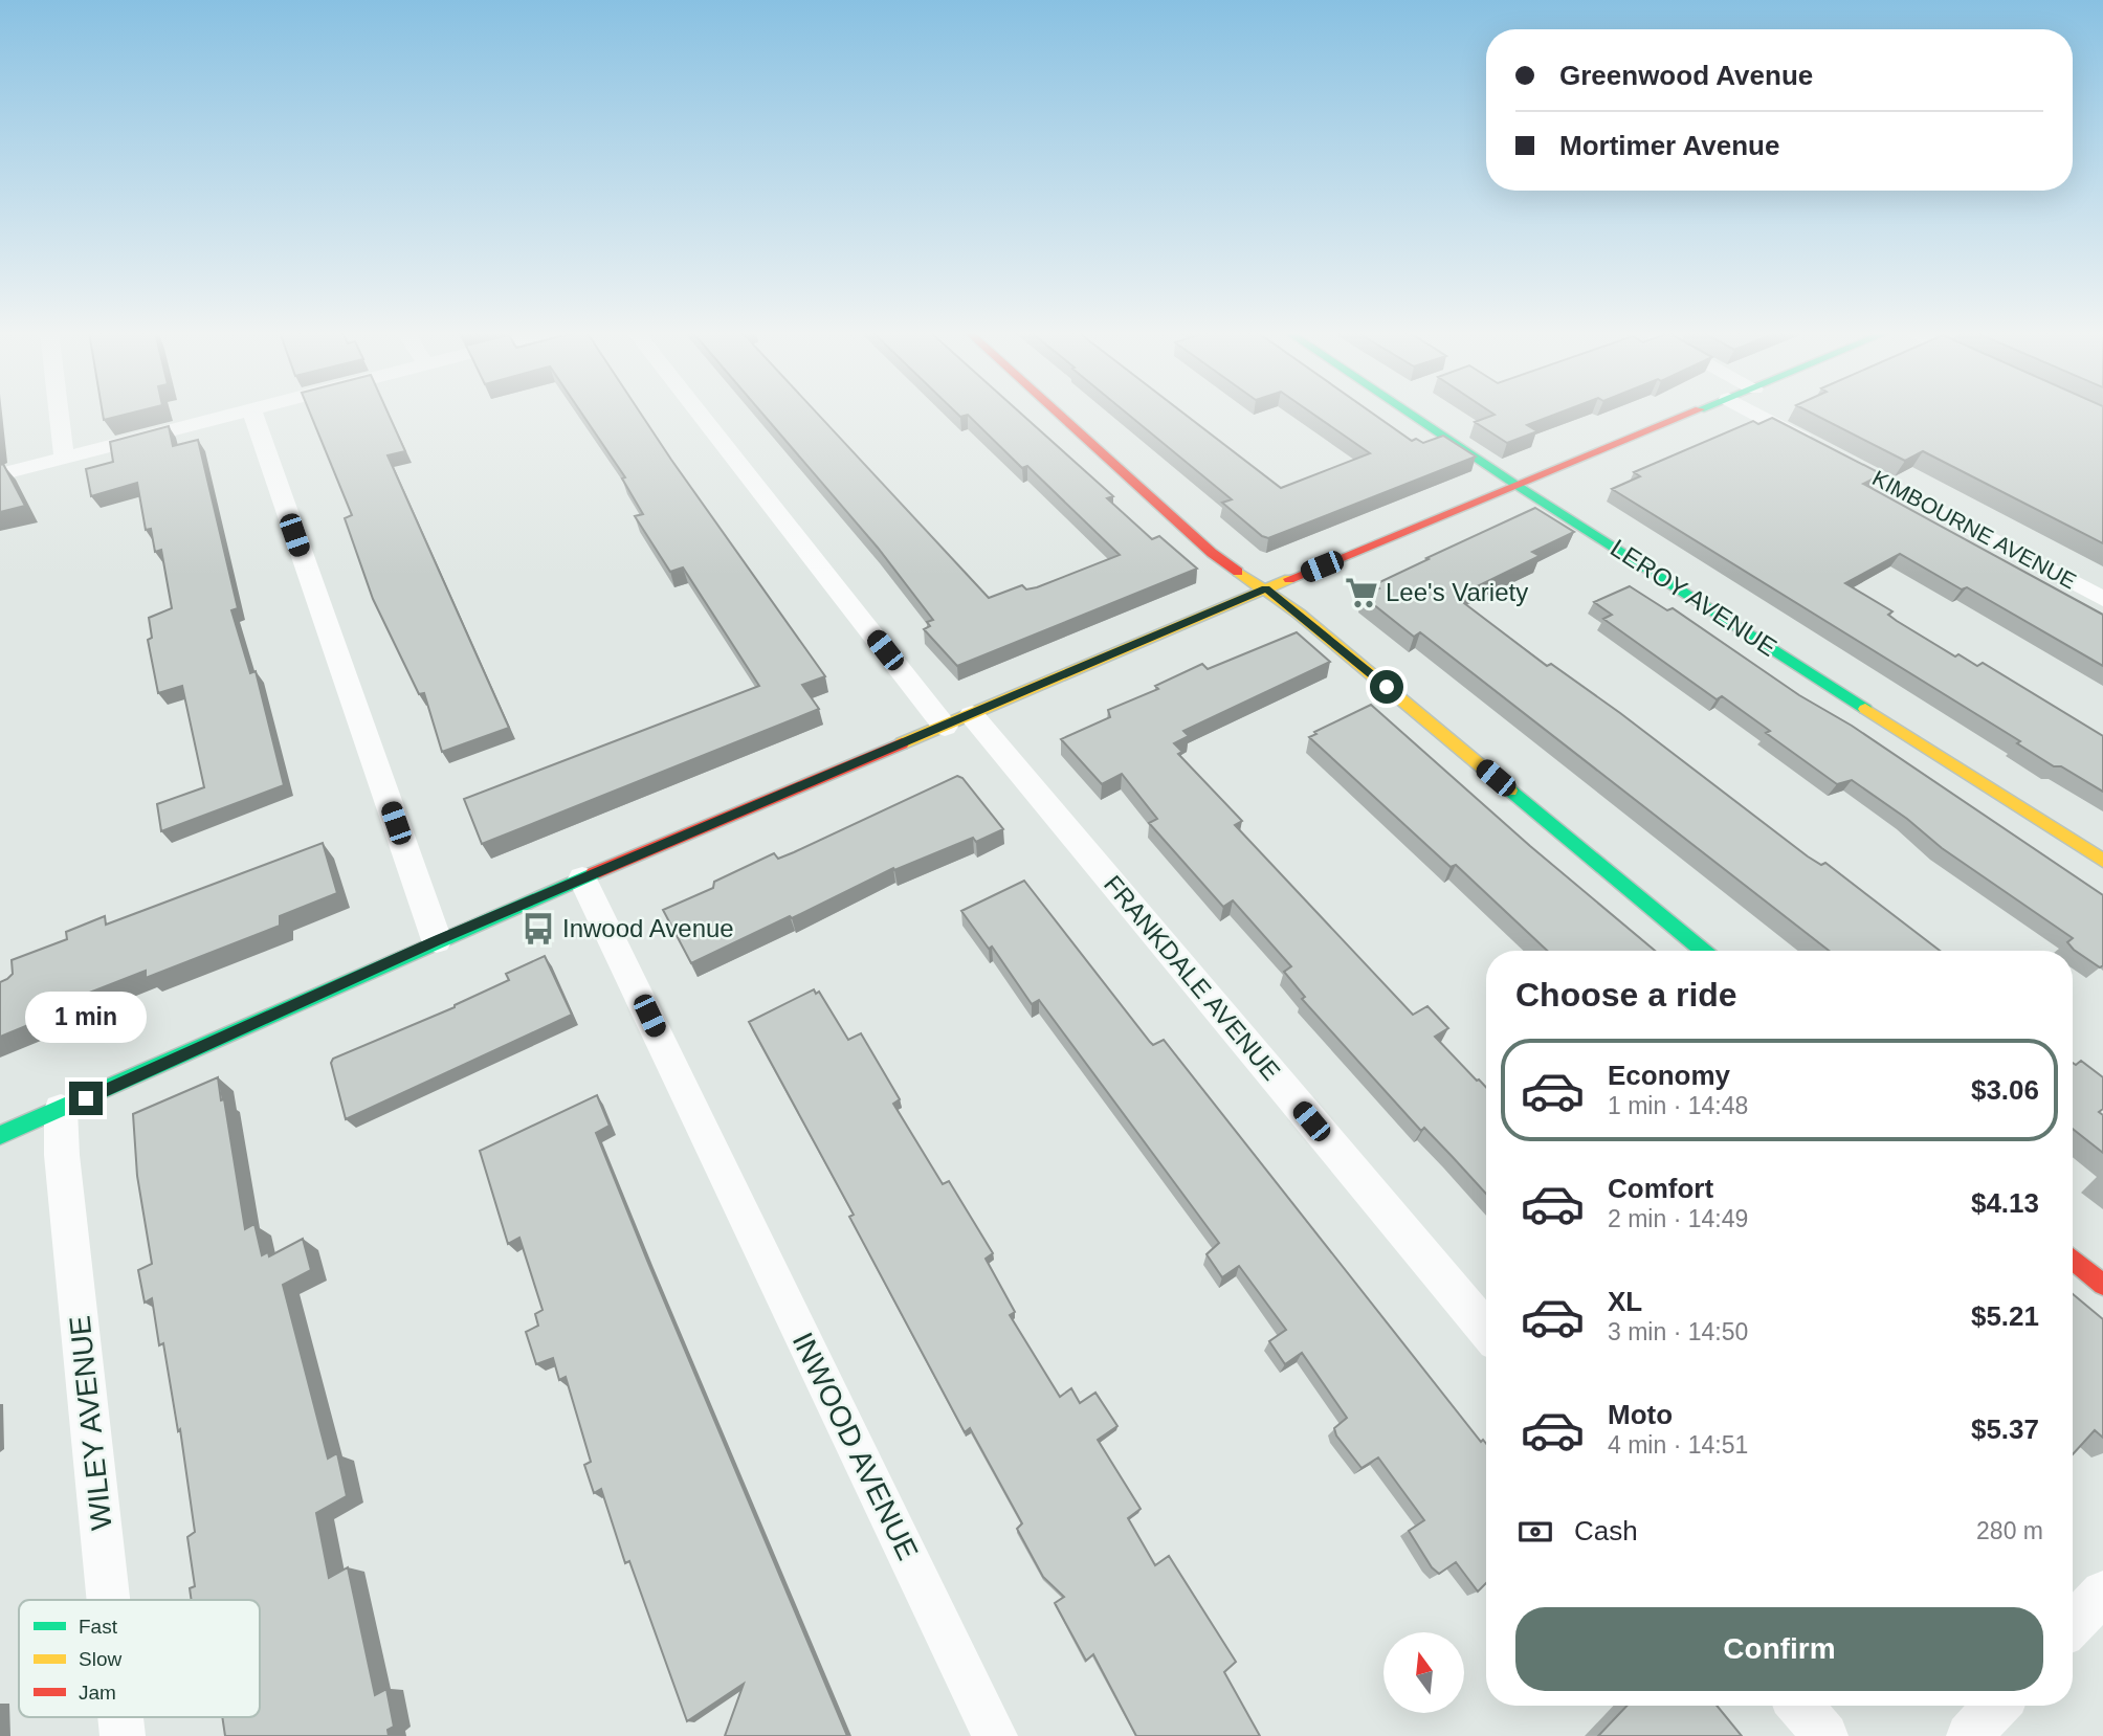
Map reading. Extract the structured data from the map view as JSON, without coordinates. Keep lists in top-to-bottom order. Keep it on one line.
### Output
{"streets":{"street":["KIMBOURNE AVENUE","LEROY AVENUE","FRANKDALE AVENUE","WILEY AVENUE","INWOOD AVENUE"]},"places":{"supermarket":["Lee's Variety"],"bus stop":["Inwood Avenue"]},"legend":["Fast","Slow","Jam"],"north":"top","page":{"banner":["Greenwood Avenue","Mortimer Avenue"],"heading":"Choose a ride","bubble":"1 min","list":[{"name":"Economy","note":"1 min · 14:48","value":"$3.06"},{"name":"Comfort","note":"2 min · 14:49","value":"$4.13"},{"name":"XL","note":"3 min · 14:50","value":"$5.21"},{"name":"Moto","note":"4 min · 14:51","value":"$5.37"}],"pay":["Cash","280 m"],"buttons":"Confirm"}}
